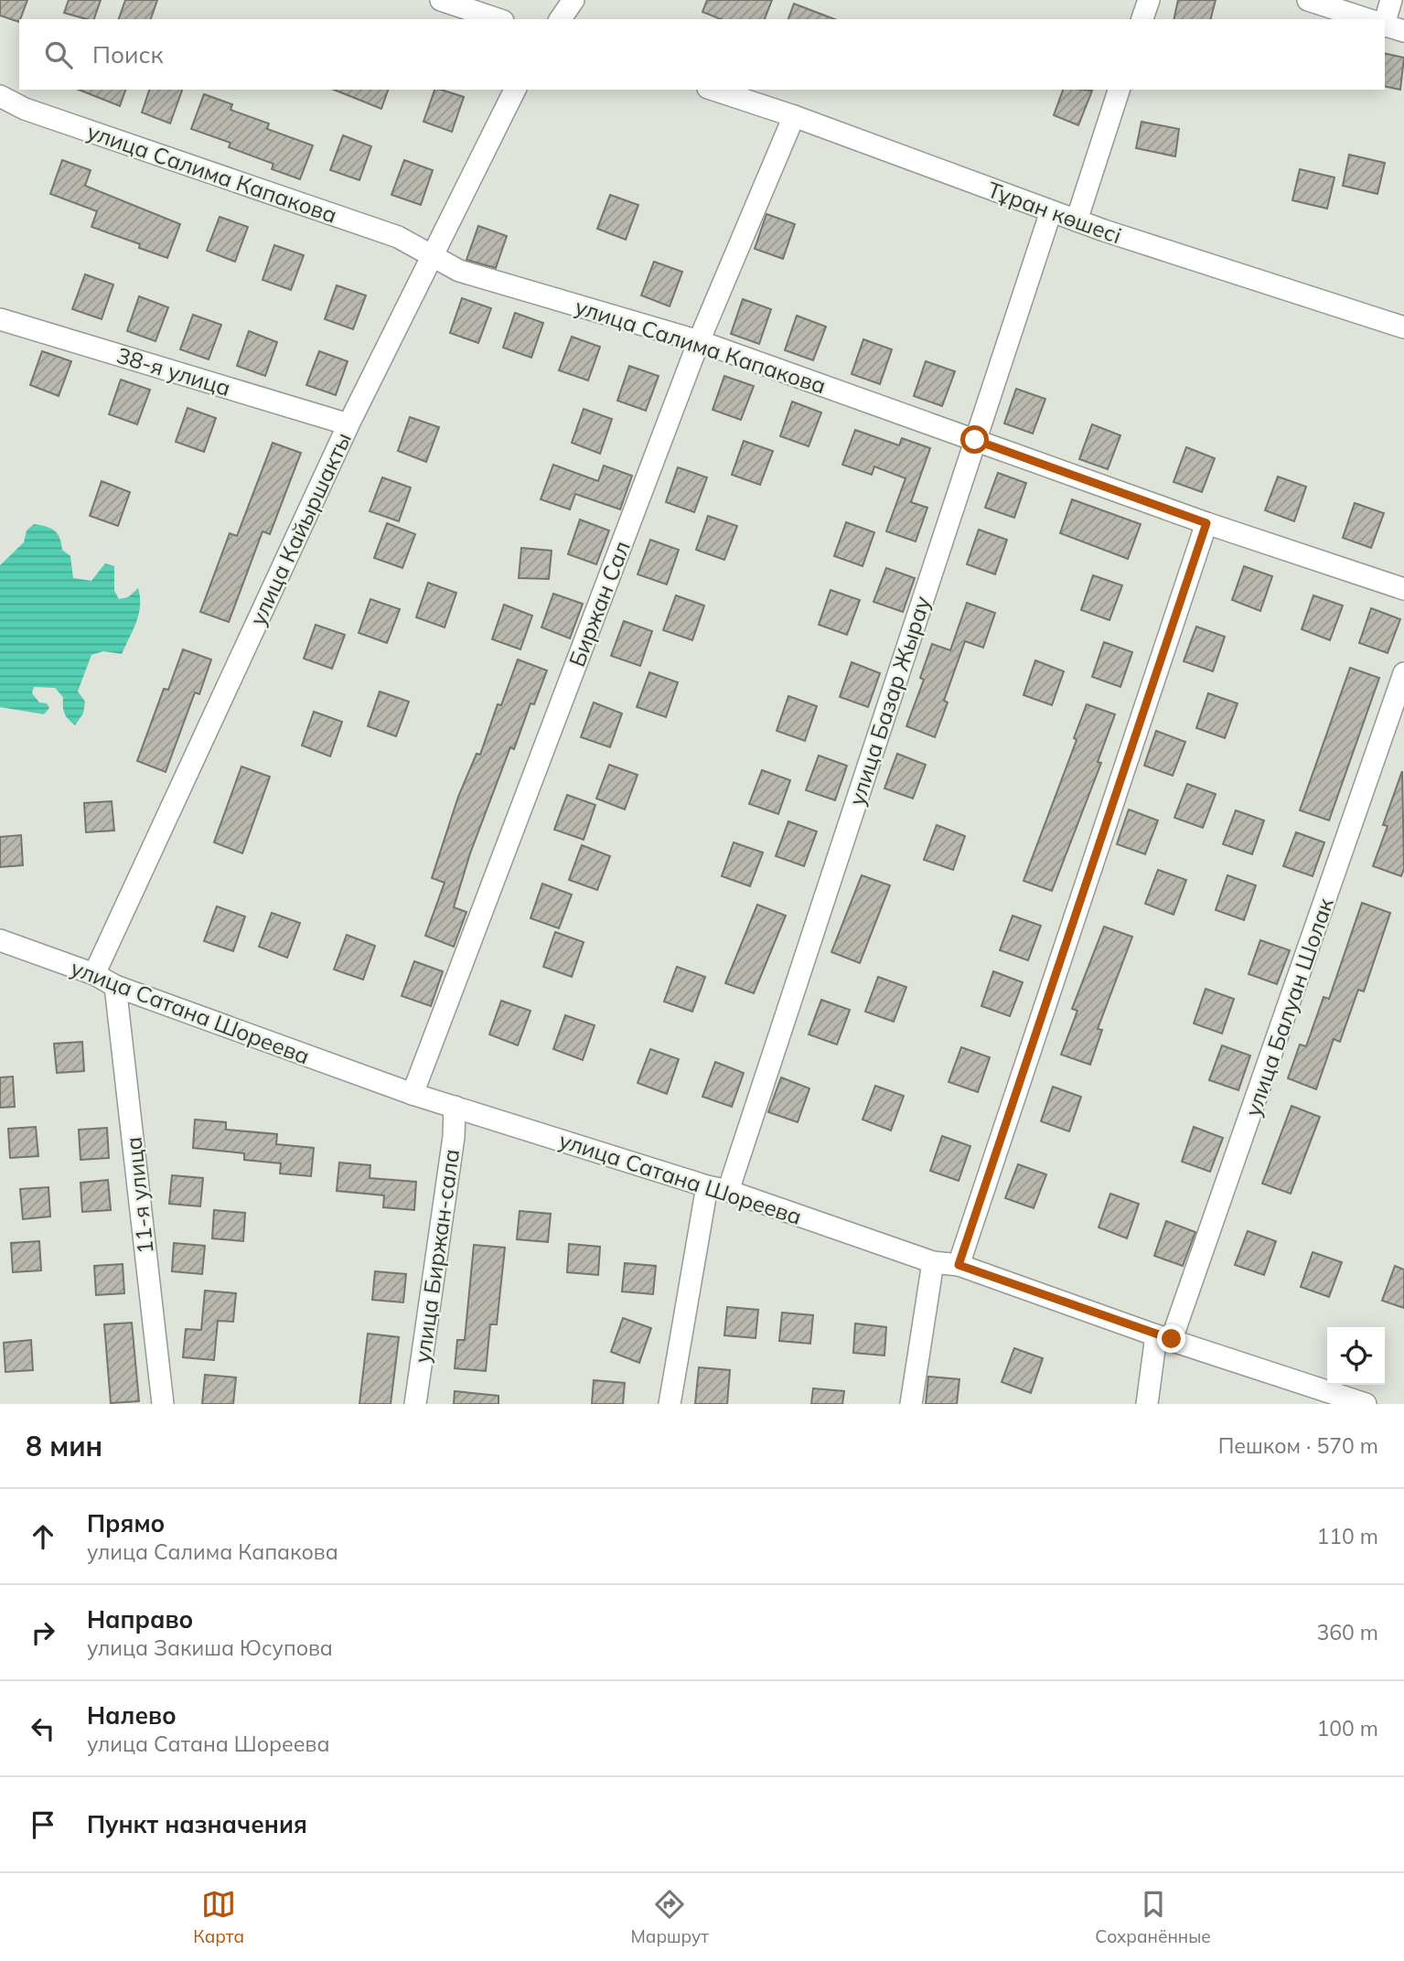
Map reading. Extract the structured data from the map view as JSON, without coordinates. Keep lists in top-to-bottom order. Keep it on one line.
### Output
{"streets":{"street":["улица Салима Капакова","Тұран көшесі","38-я улица","улица Кайыршакты","Биржан Сал","улица Базар Жырау","улица Балуан Шолак","улица Сатана Шореева","11-я улица","улица Биржан-сала"]},"crossings":[["улица Салима Капакова","улица Кайыршакты"],["улица Салима Капакова","Биржан Сал"],["улица Салима Капакова","улица Базар Жырау"],["Тұран көшесі","Биржан Сал"],["Тұран көшесі","улица Базар Жырау"],["38-я улица","улица Кайыршакты"],["улица Кайыршакты","улица Сатана Шореева"],["Биржан Сал","улица Сатана Шореева"],["улица Базар Жырау","улица Сатана Шореева"],["улица Балуан Шолак","улица Сатана Шореева"],["улица Сатана Шореева","11-я улица"],["улица Сатана Шореева","улица Биржан-сала"]],"page":{"search":"Поиск","heading":["8 мин","Пешком · 570 m"],"list":[["Прямо","улица Салима Капакова","110 m"],["Направо","улица Закиша Юсупова","360 m"],["Налево","улица Сатана Шореева","100 m"],"Пункт назначения"],"nav":["Карта","Маршрут","Сохранённые"]}}
